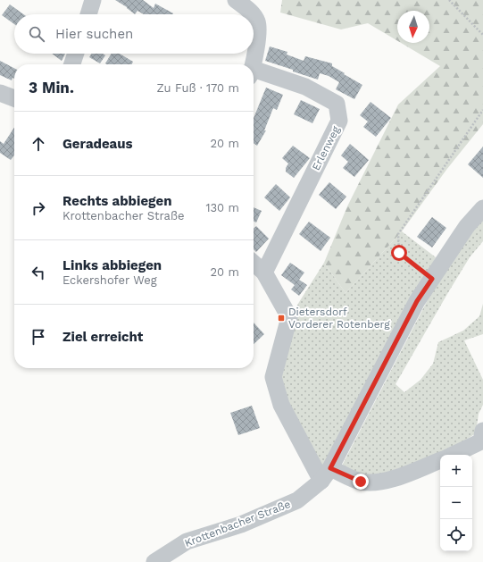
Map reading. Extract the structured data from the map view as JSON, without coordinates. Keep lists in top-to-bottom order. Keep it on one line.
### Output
{"streets":{"street":["Erlenweg","Krottenbacher Straße"]},"places":{"transit":["Dietersdorf Vorderer Rotenberg"]},"north":"bottom","page":{"search":"Hier suchen","heading":["3 Min.","Zu Fuß · 170 m"],"list":[["Geradeaus","20 m"],["Rechts abbiegen","Krottenbacher Straße","130 m"],["Links abbiegen","Eckershofer Weg","20 m"],"Ziel erreicht"],"map_buttons":["+","−"]}}
